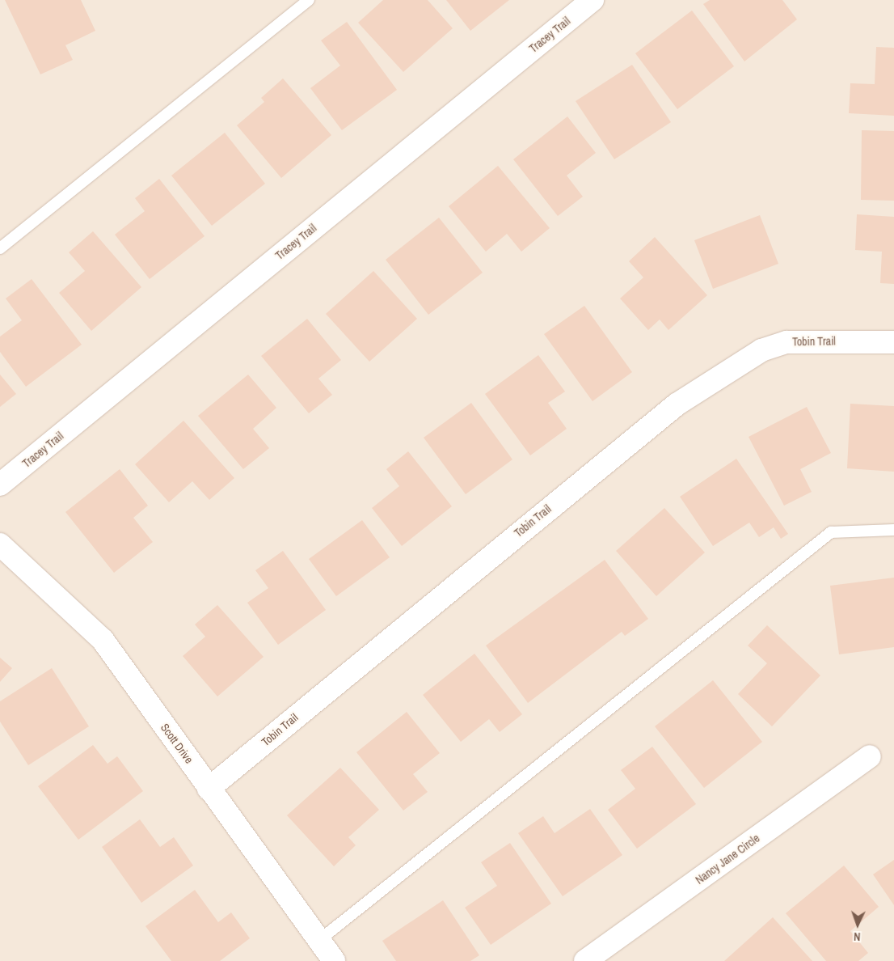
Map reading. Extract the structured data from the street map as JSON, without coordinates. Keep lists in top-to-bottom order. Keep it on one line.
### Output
{"streets":{"street":["Tracey Trail","Tobin Trail","Scott Drive","Nancy Jane Circle"]},"crossings":[["Tobin Trail","Scott Drive"]],"north":"bottom"}
